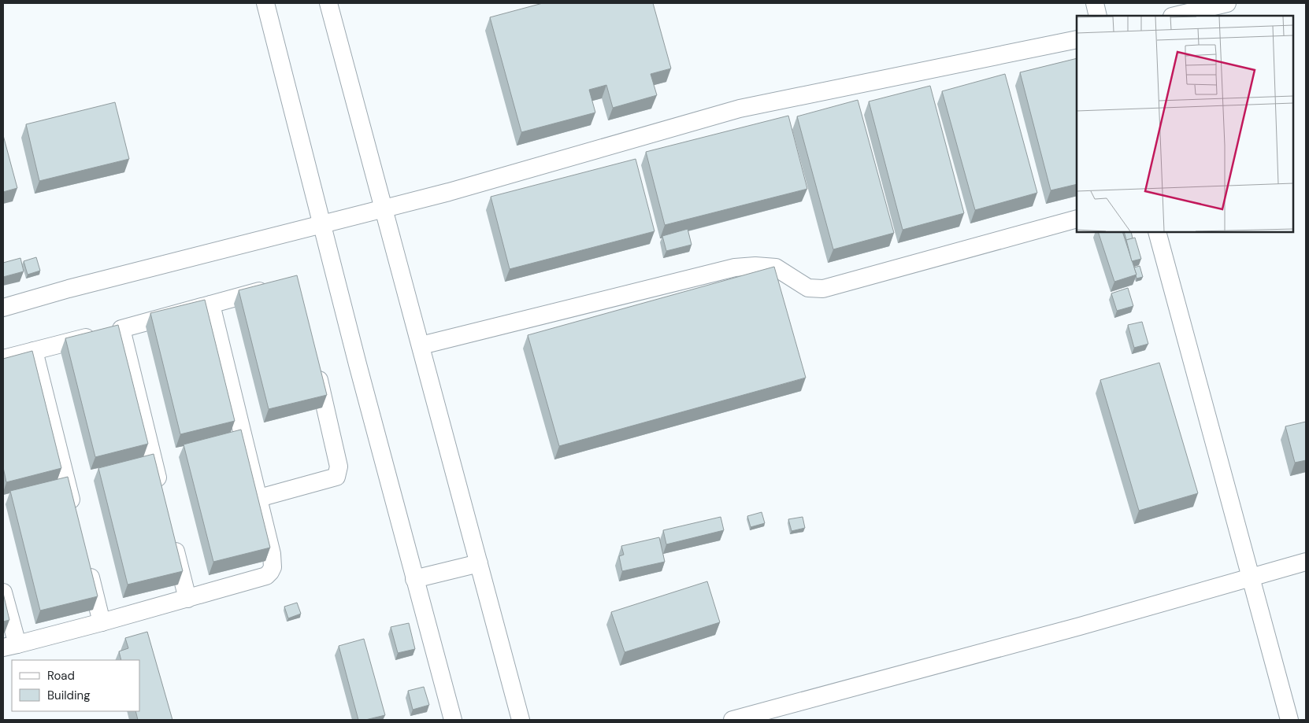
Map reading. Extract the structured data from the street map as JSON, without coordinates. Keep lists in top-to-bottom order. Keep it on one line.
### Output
{"legend":["Road","Building"]}
